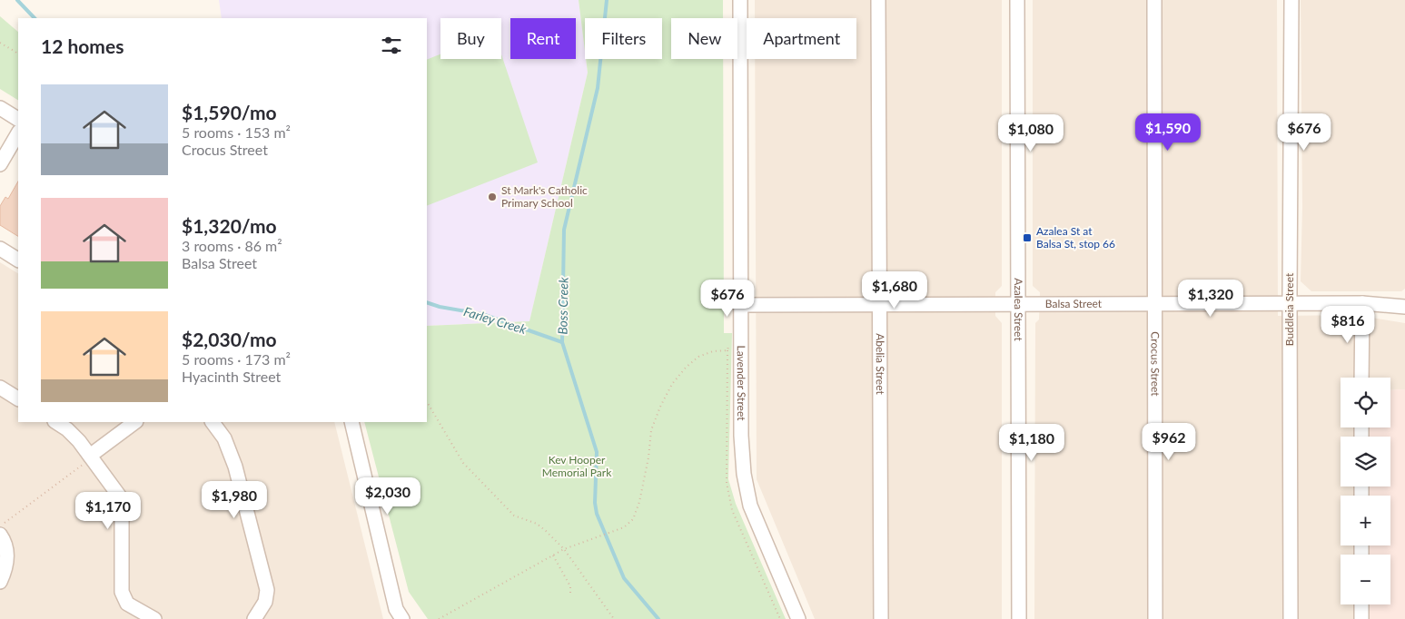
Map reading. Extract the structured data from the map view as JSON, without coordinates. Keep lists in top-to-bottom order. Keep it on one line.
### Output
{"streets":{"street":["Balsa Street","Azalea Street","Buddleia Street","Abelia Street","Crocus Street","Lavender Street"]},"crossings":[["Balsa Street","Azalea Street"],["Balsa Street","Buddleia Street"],["Balsa Street","Abelia Street"],["Balsa Street","Crocus Street"],["Balsa Street","Lavender Street"]],"water":["Boss Creek","Farley Creek"],"parks":["Kev Hooper Memorial Park"],"places":{"other":["St Mark's Catholic Primary School"],"transit":["Azalea St at Balsa St, stop 66"]},"page":{"chip":["Buy","Rent","Filters","New","Apartment"],"heading":"12 homes","list":[{"name":"$1,590/mo","note":"5 rooms · 153 m² · Crocus Street"},{"name":"$1,320/mo","note":"3 rooms · 86 m² · Balsa Street"},{"name":"$2,030/mo","note":"5 rooms · 173 m² · Hyacinth Street"}],"price":["$1,590","$676","$1,080","$1,680","$676","$1,320","$816","$962","$1,180","$2,030","$1,980","$1,170"],"map_buttons":["+","−"]}}
